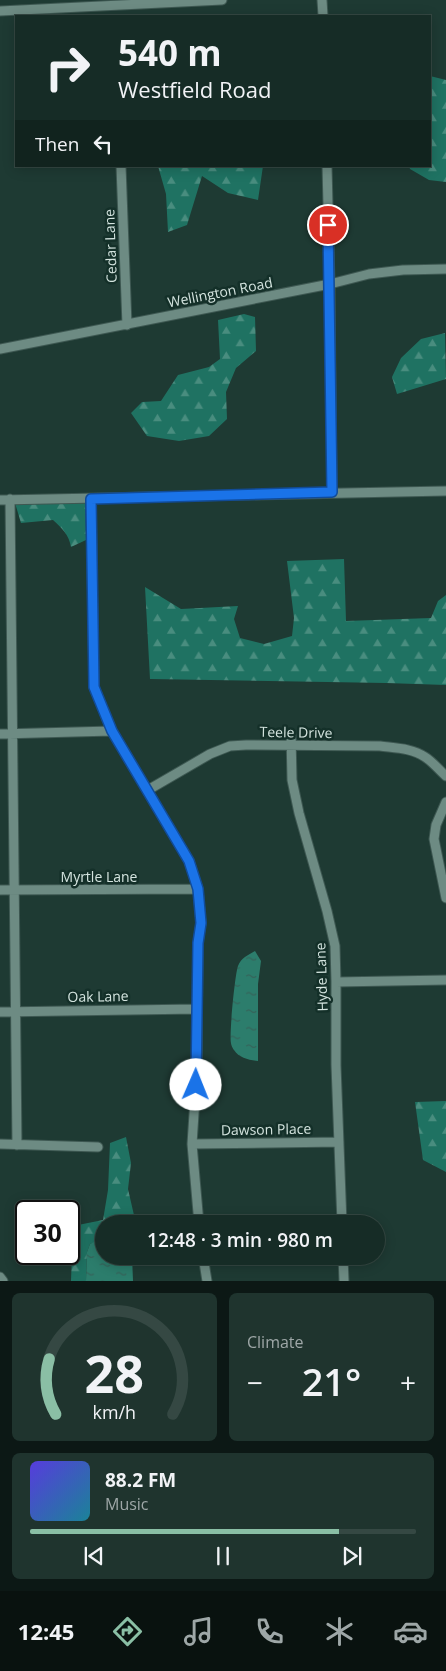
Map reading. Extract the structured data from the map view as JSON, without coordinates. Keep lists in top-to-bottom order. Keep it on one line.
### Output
{"streets":{"street":["Cedar Lane","Wellington Road","Teele Drive","Myrtle Lane","Hyde Lane","Oak Lane","Dawson Place"]},"crossings":[["Cedar Lane","Wellington Road"],["Teele Drive","Hyde Lane"],["Hyde Lane","Dawson Place"]],"page":{"turn":["540 m","Westfield Road"],"then":"Then","limit":"30","trip":"12:48 · 3 min · 980 m","tile":"Climate","heat":["−","21°","+"],"song":["88.2 FM","Music"],"tabs":"12:45","gauge":["28","km/h"]}}
